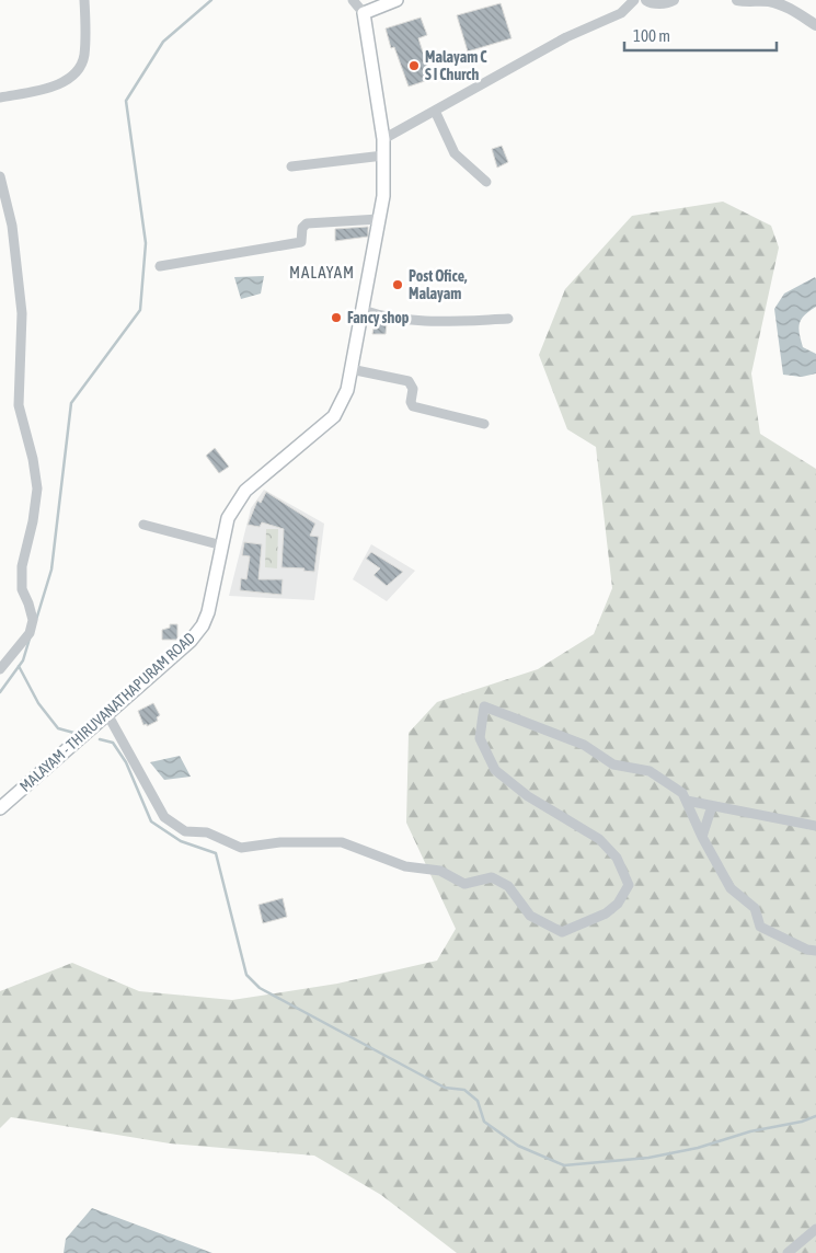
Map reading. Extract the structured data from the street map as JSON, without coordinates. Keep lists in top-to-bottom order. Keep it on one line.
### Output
{"streets":{"main road":["MALAYAM - THIRUVANATHAPURAM ROAD"]},"districts":["MALAYAM"],"places":["Malayam C S I Church","Post Ofice, Malayam","Fancy shop"],"scale_bar":"100 m"}
